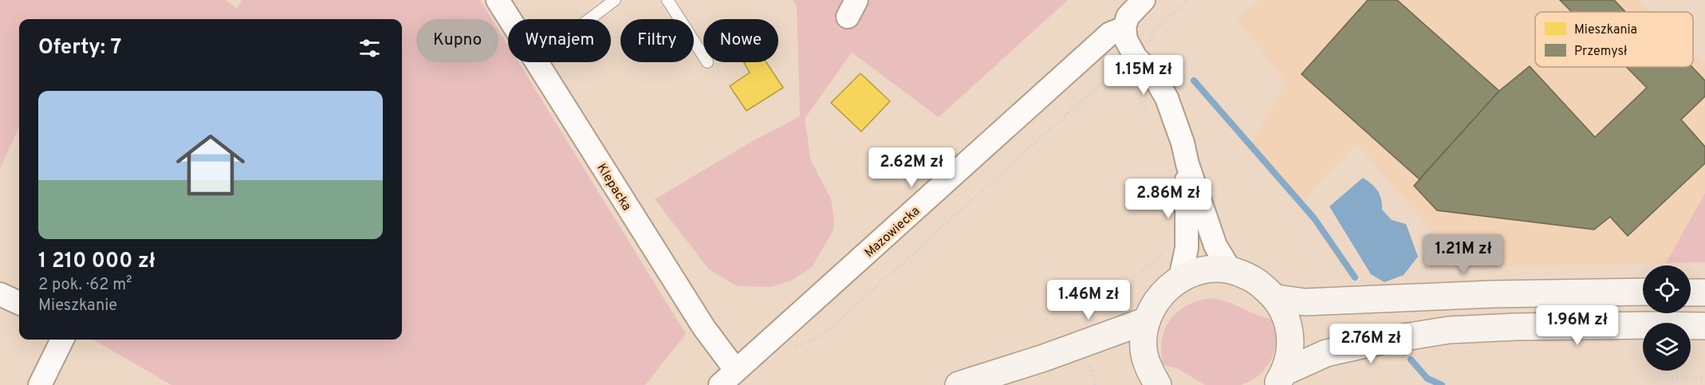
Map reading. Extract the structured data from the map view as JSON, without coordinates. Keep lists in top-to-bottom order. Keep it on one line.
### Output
{"streets":{"street":["Klepacka","Mazowiecka"]},"crossings":[["Klepacka","Mazowiecka"]],"legend":["Mieszkania","Przemysł"],"page":{"chip":["Kupno","Wynajem","Filtry","Nowe"],"heading":"Oferty: 7","price":["1.15M zł","2.62M zł","2.86M zł","1.21M zł","1.46M zł","1.96M zł","2.76M zł"],"list":[{"name":"1 210 000 zł","note":"2 pok. · 62 m² · Mieszkanie"}]}}
